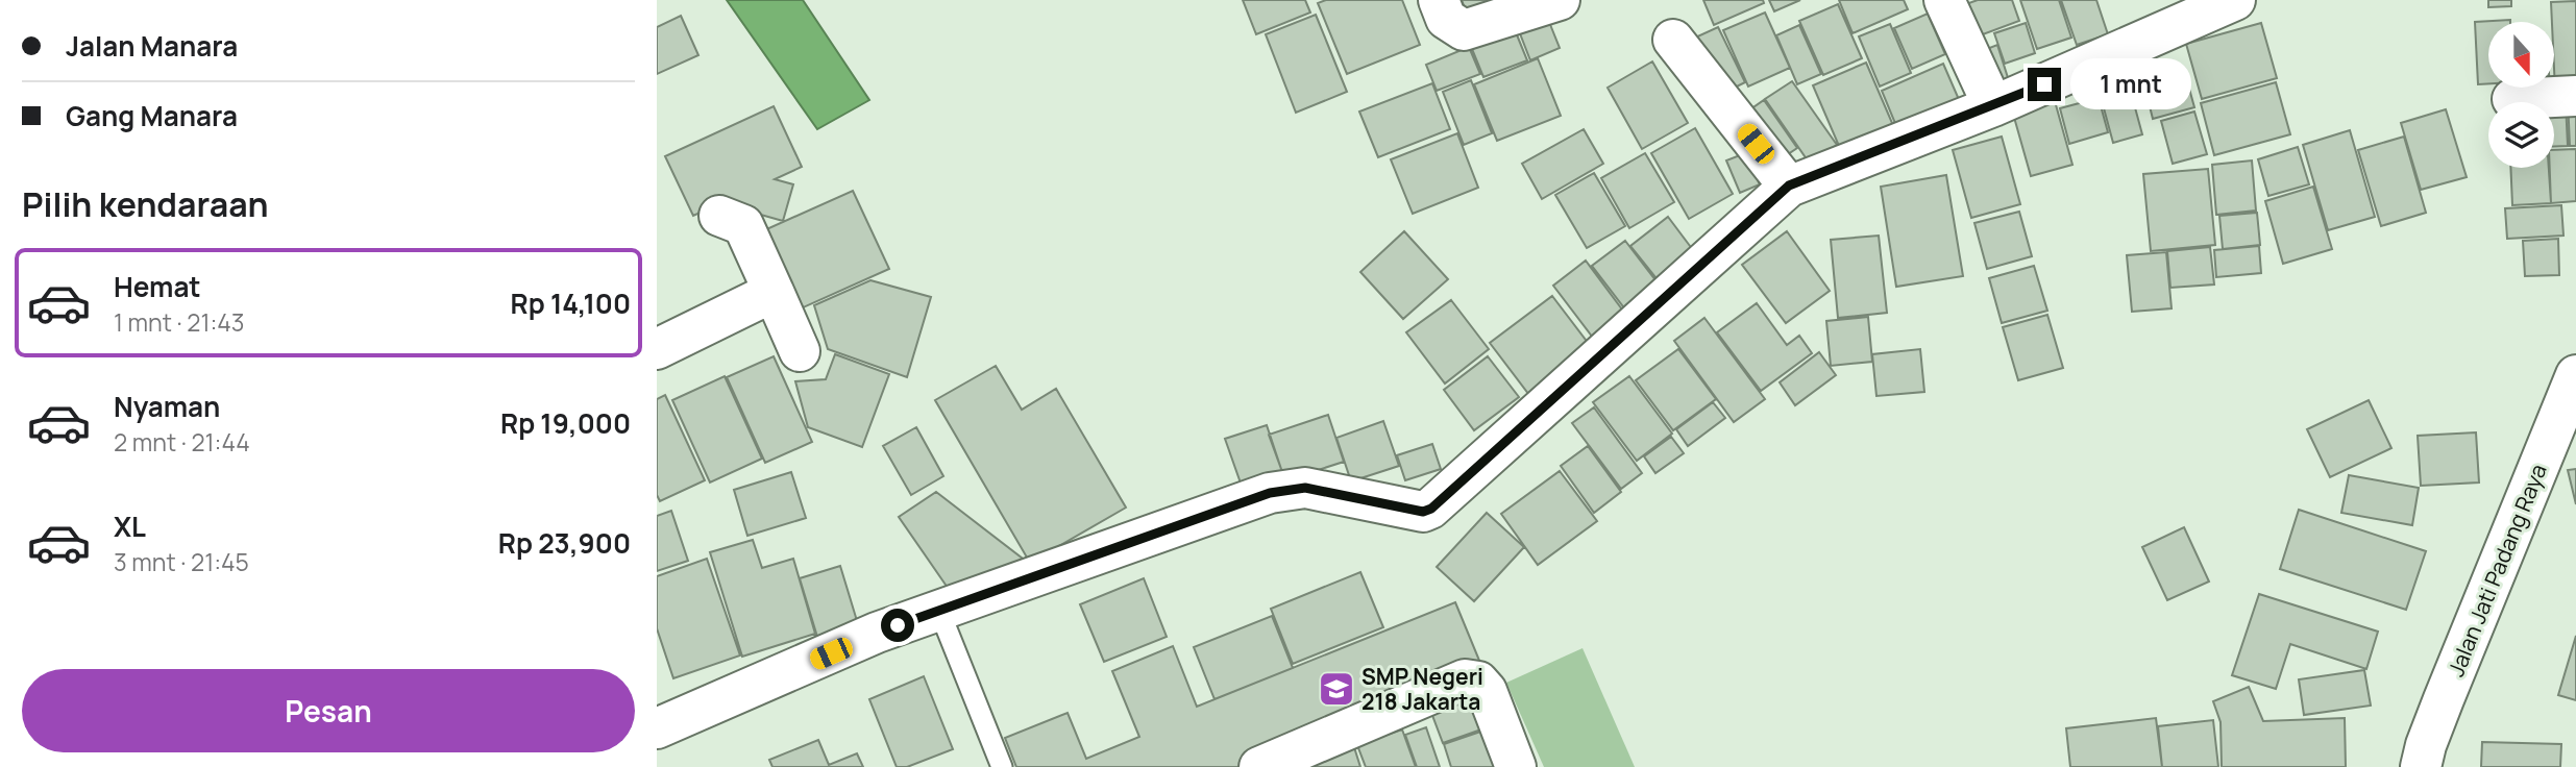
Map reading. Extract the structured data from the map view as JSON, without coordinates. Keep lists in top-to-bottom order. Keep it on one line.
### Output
{"streets":{"street":["Jalan Jati Padang Raya"]},"places":{"school or university":["SMP Negeri 218 Jakarta"]},"north":"bottom","page":{"banner":["Jalan Manara","Gang Manara"],"bubble":"1 mnt","heading":"Pilih kendaraan","list":[{"name":"Hemat","note":"1 mnt · 21:43","value":"Rp 14,100"},{"name":"Nyaman","note":"2 mnt · 21:44","value":"Rp 19,000"},{"name":"XL","note":"3 mnt · 21:45","value":"Rp 23,900"}],"buttons":"Pesan"}}
